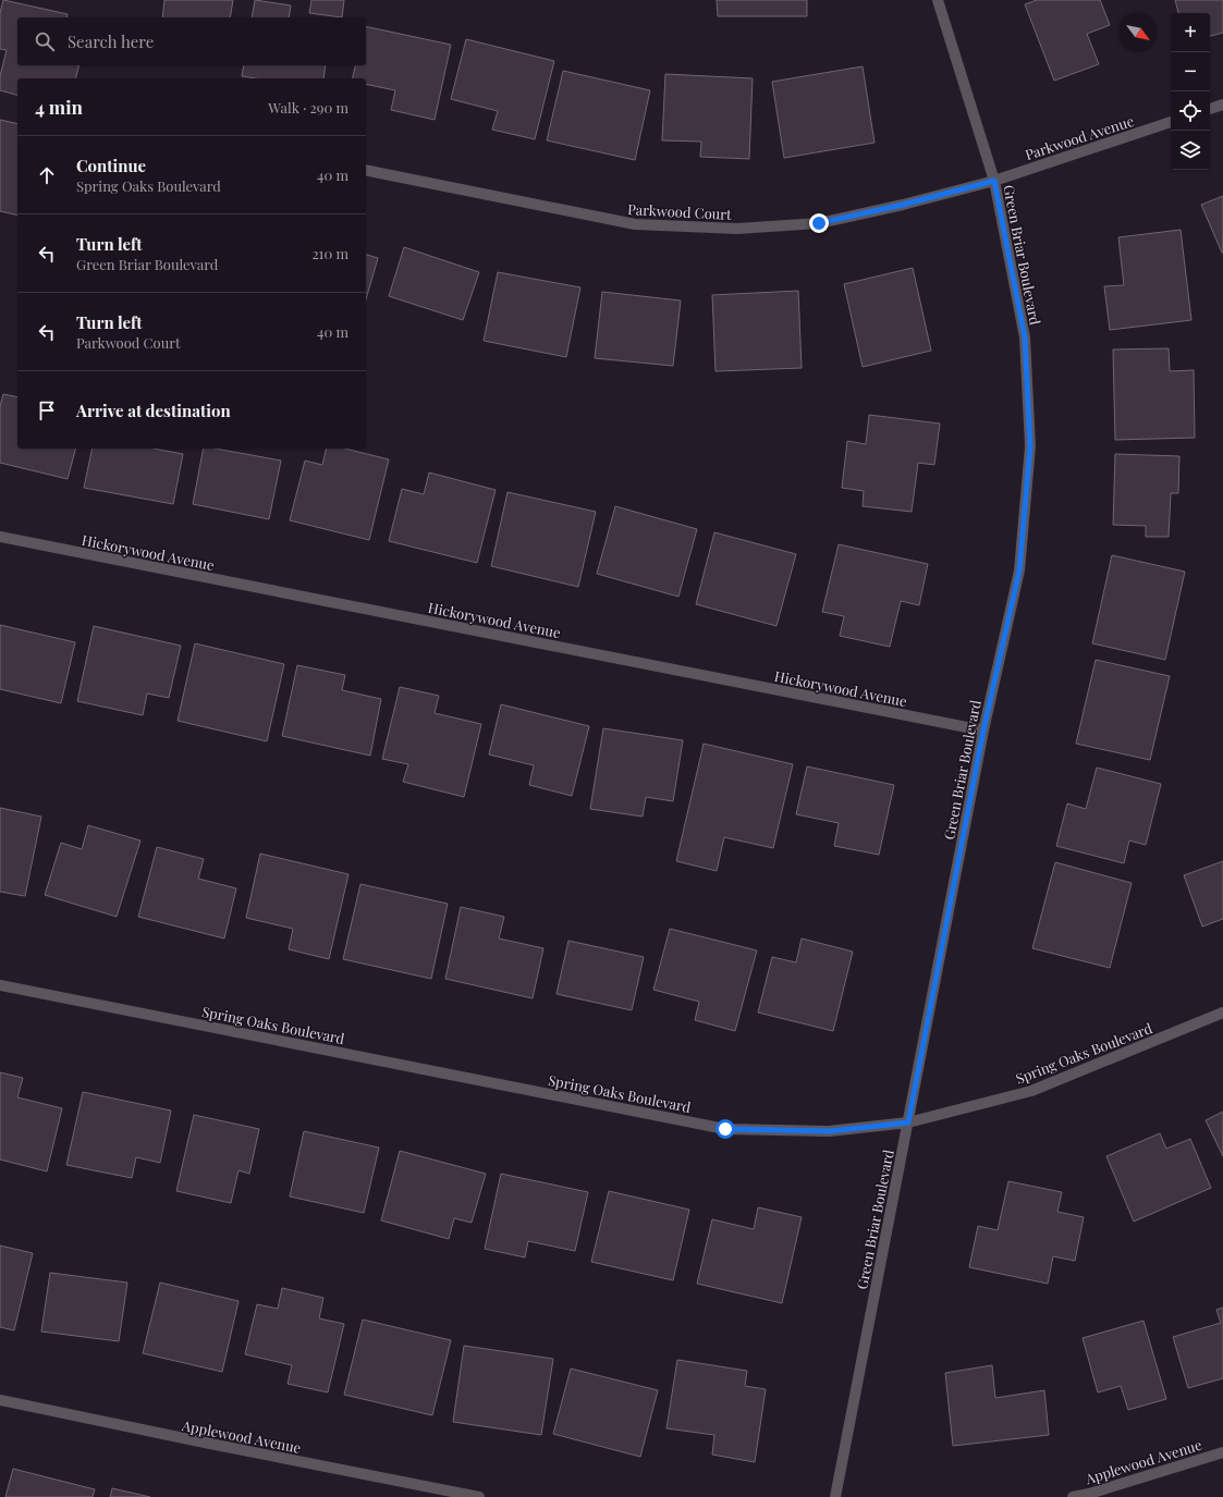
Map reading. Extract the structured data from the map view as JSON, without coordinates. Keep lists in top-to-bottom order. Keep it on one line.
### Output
{"streets":{"street":["Parkwood Avenue","Parkwood Court","Green Briar Boulevard","Hickorywood Avenue","Spring Oaks Boulevard","Applewood Avenue"]},"crossings":[["Parkwood Avenue","Parkwood Court"],["Parkwood Avenue","Green Briar Boulevard"],["Parkwood Court","Green Briar Boulevard"],["Green Briar Boulevard","Hickorywood Avenue"],["Green Briar Boulevard","Spring Oaks Boulevard"]],"north":"bottom right","page":{"map_buttons":["+","−"],"search":"Search here","heading":["4 min","Walk · 290 m"],"list":[["Continue","Spring Oaks Boulevard","40 m"],["Turn left","Green Briar Boulevard","210 m"],["Turn left","Parkwood Court","40 m"],"Arrive at destination"]}}
